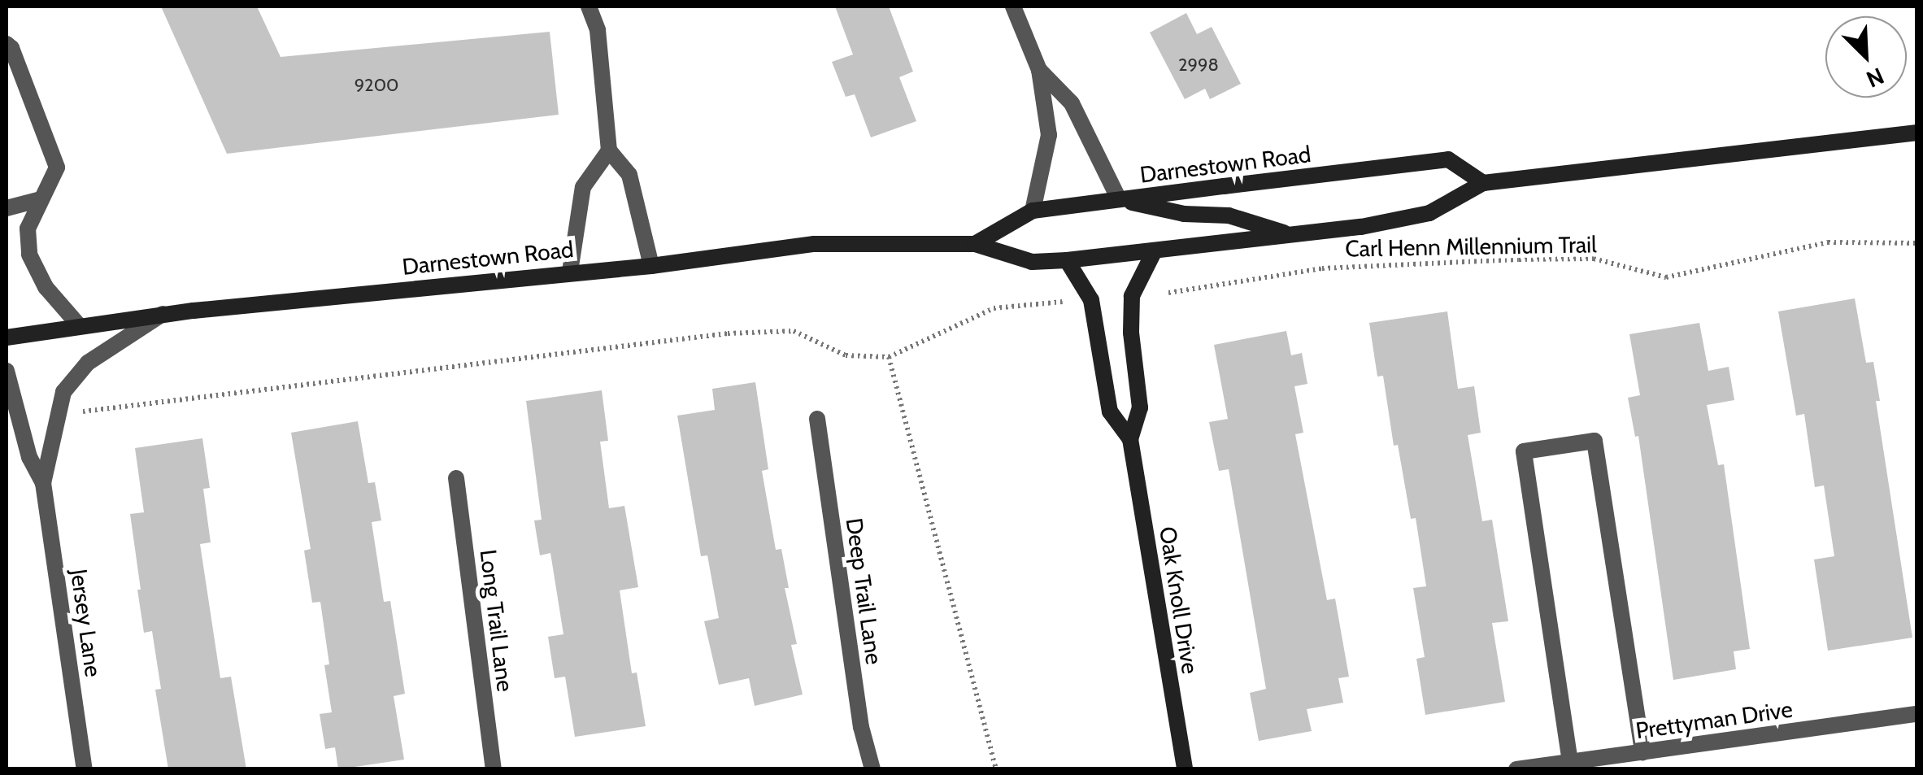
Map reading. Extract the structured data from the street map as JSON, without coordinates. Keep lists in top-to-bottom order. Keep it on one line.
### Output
{"streets":{"main road":["Darnestown Road","Oak Knoll Drive"],"street":["Deep Trail Lane","Long Trail Lane","Jersey Lane","Prettyman Drive"],"path":["Carl Henn Millennium Trail"]},"crossings":[["Darnestown Road","Oak Knoll Drive"],["Darnestown Road","Jersey Lane"]],"house_numbers":["2998","9200"],"north":"bottom right"}
